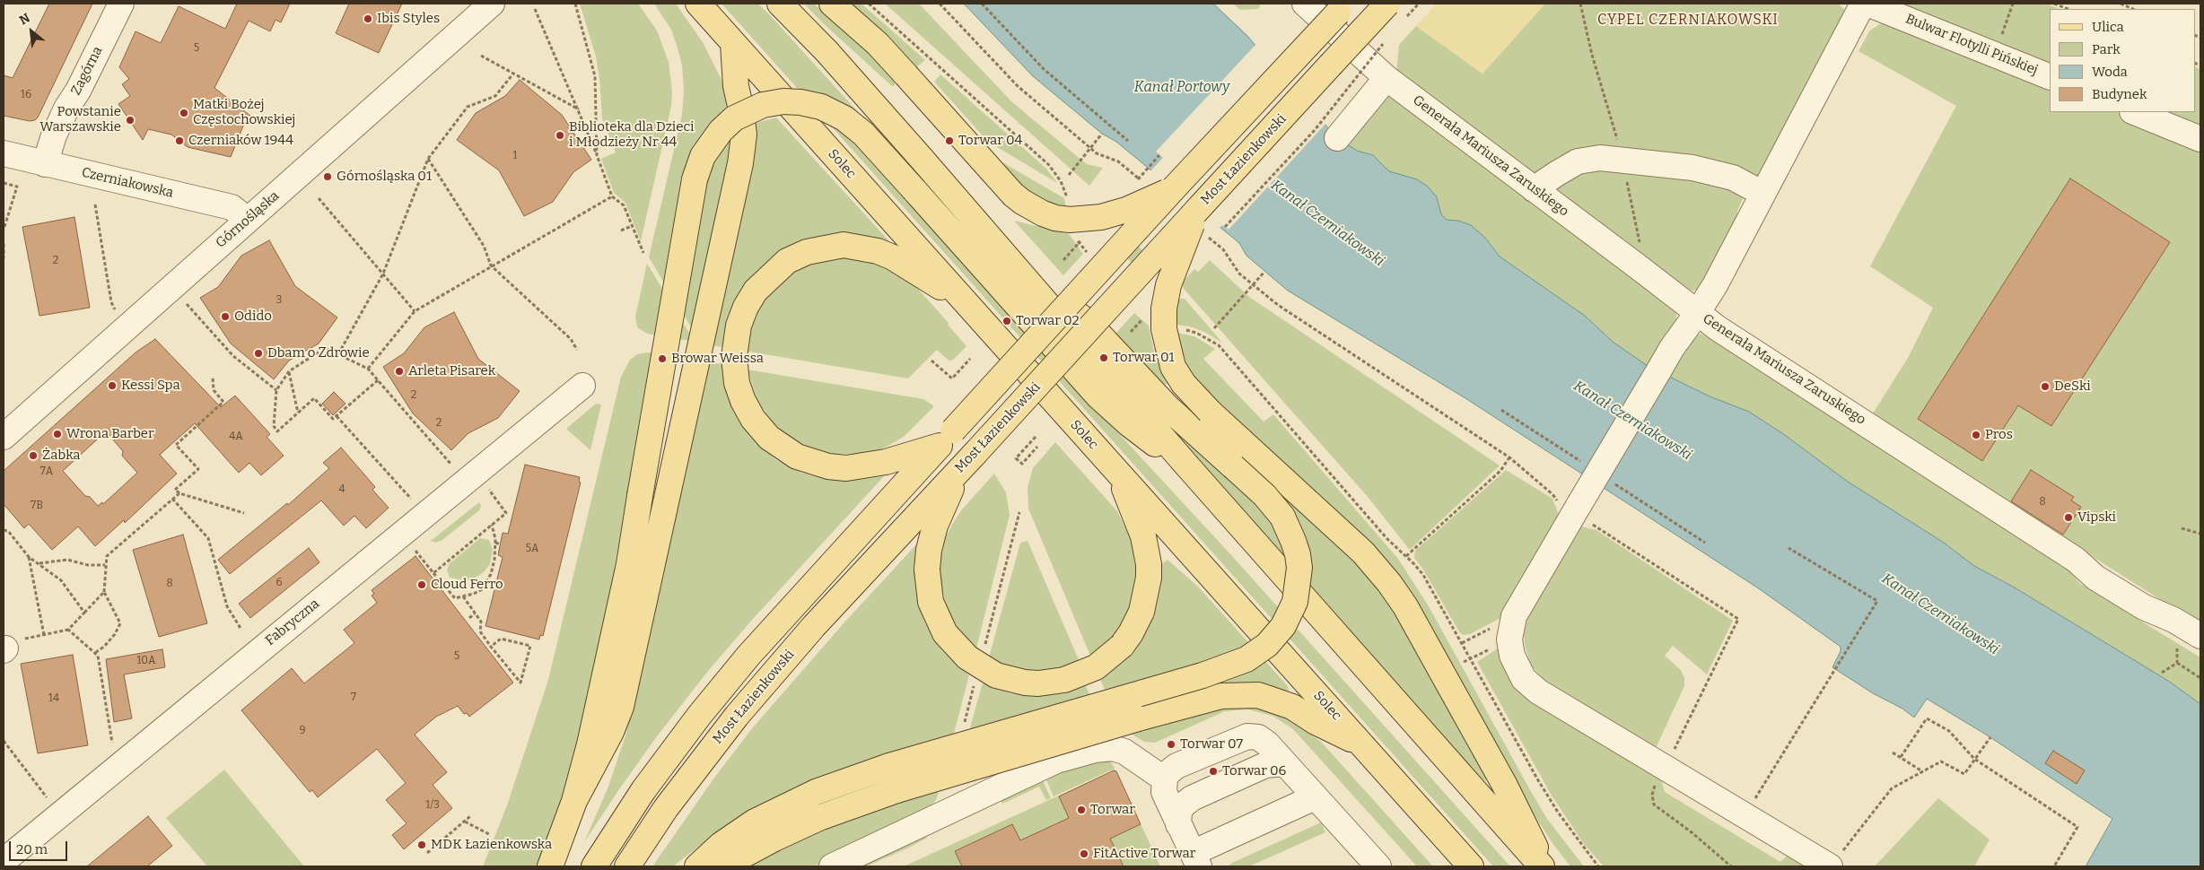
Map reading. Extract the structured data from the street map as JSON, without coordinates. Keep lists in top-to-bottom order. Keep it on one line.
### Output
{"streets":{"main road":["Most Łazienkowski","Solec"],"street":["Bulwar Flotylli Pińskiej","Zagórna","Generała Mariusza Zaruskiego","Czerniakowska","Górnośląska","Fabryczna"]},"crossings":[["Zagórna","Czerniakowska"],["Czerniakowska","Górnośląska"]],"districts":["CYPEL CZERNIAKOWSKI"],"water":["Kanał Portowy","Kanał Czerniakowski"],"places":["Ibis Styles","Matki Bożej Częstochowskiej","Powstanie Warszawskie","Biblioteka dla Dzieci i Młodzieży Nr 44","Czerniaków 1944","Torwar 04","Górnośląska 01","Odido","Torwar 02","Dbam o Zdrowie","Torwar 01","Browar Weissa","Arleta Pisarek","Kessi Spa","DeSki","Wrona Barber","Pros","Żabka","Vipski","Cloud Ferro","Torwar 07","Torwar 06","Torwar","MDK Łazienkowska","FitActive Torwar"],"house_numbers":["5","16","1","2","3","2","2","4A","7A","4","8","7B","5A","6","8","5","10A","7","14","9","1/3"],"legend":["Ulica","Park","Woda","Budynek"],"scale_bar":"20 m","north":"top left"}
